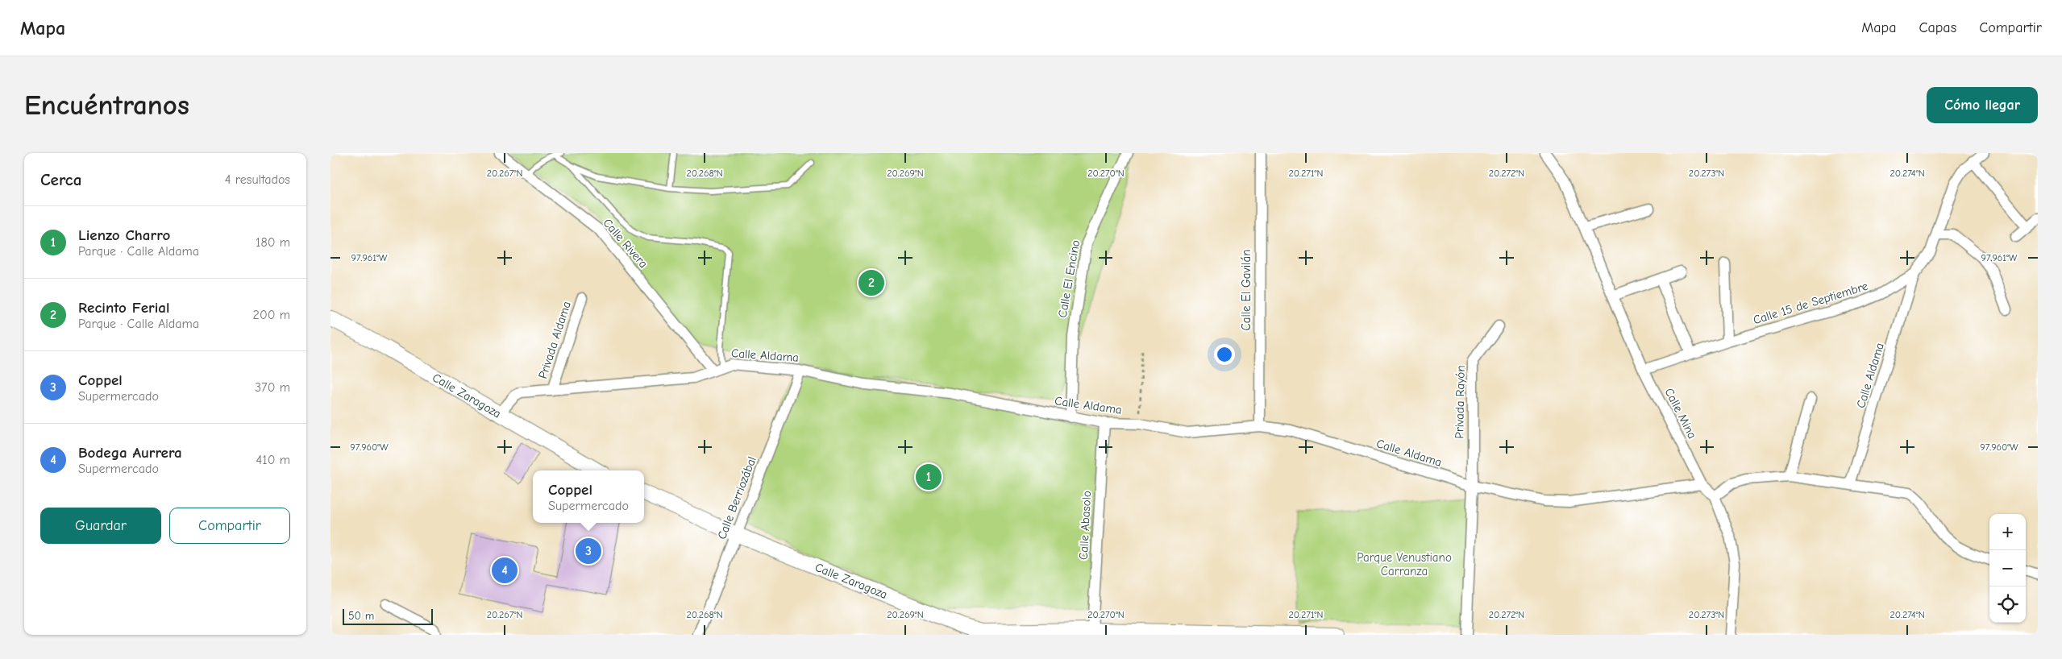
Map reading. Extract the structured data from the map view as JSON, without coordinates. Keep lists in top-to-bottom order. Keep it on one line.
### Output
{"streets":{"main road":["Calle Zaragoza"],"street":["Calle Rivera","Calle El Encino","Calle El Gavilán","Calle 15 de Septiembre","Privada Aldama","Calle Aldama","Privada Rayón","Calle Mina","Calle Berriozábal","Calle Abasolo"]},"crossings":[["Calle Rivera","Calle Aldama"],["Calle El Encino","Calle Aldama"],["Calle El Gavilán","Calle Aldama"],["Calle 15 de Septiembre","Calle Aldama"],["Calle 15 de Septiembre","Calle Mina"],["Privada Aldama","Calle Aldama"],["Calle Aldama","Calle Zaragoza"],["Calle Aldama","Privada Rayón"],["Calle Aldama","Calle Mina"],["Calle Aldama","Calle Berriozábal"],["Calle Aldama","Calle Abasolo"],["Calle Zaragoza","Calle Berriozábal"],["Calle Zaragoza","Calle Abasolo"]],"parks":["Parque Venustiano Carranza"],"scale_bar":"50 m","page":{"header":"Mapa","nav":["Mapa","Capas","Compartir"],"buttons":["Cómo llegar",["Guardar","Compartir"]],"title":"Encuéntranos","heading":["Cerca","4 resultados"],"list":[{"mark":"1","name":"Lienzo Charro","note":"Parque · Calle Aldama","value":"180 m"},{"mark":"2","name":"Recinto Ferial","note":"Parque · Calle Aldama","value":"200 m"},{"mark":"3","name":"Coppel","note":"Supermercado","value":"370 m"},{"mark":"4","name":"Bodega Aurrera","note":"Supermercado","value":"410 m"}],"pins":["2","1","3","4"],"popup":["Coppel","Supermercado"],"map_buttons":["+","−"],"scale":"50 m"},"coordinates":["20.267°N","20.268°N","20.269°N","20.270°N","20.271°N","20.272°N","20.273°N","20.274°N","97.961°W","97.960°W"]}
